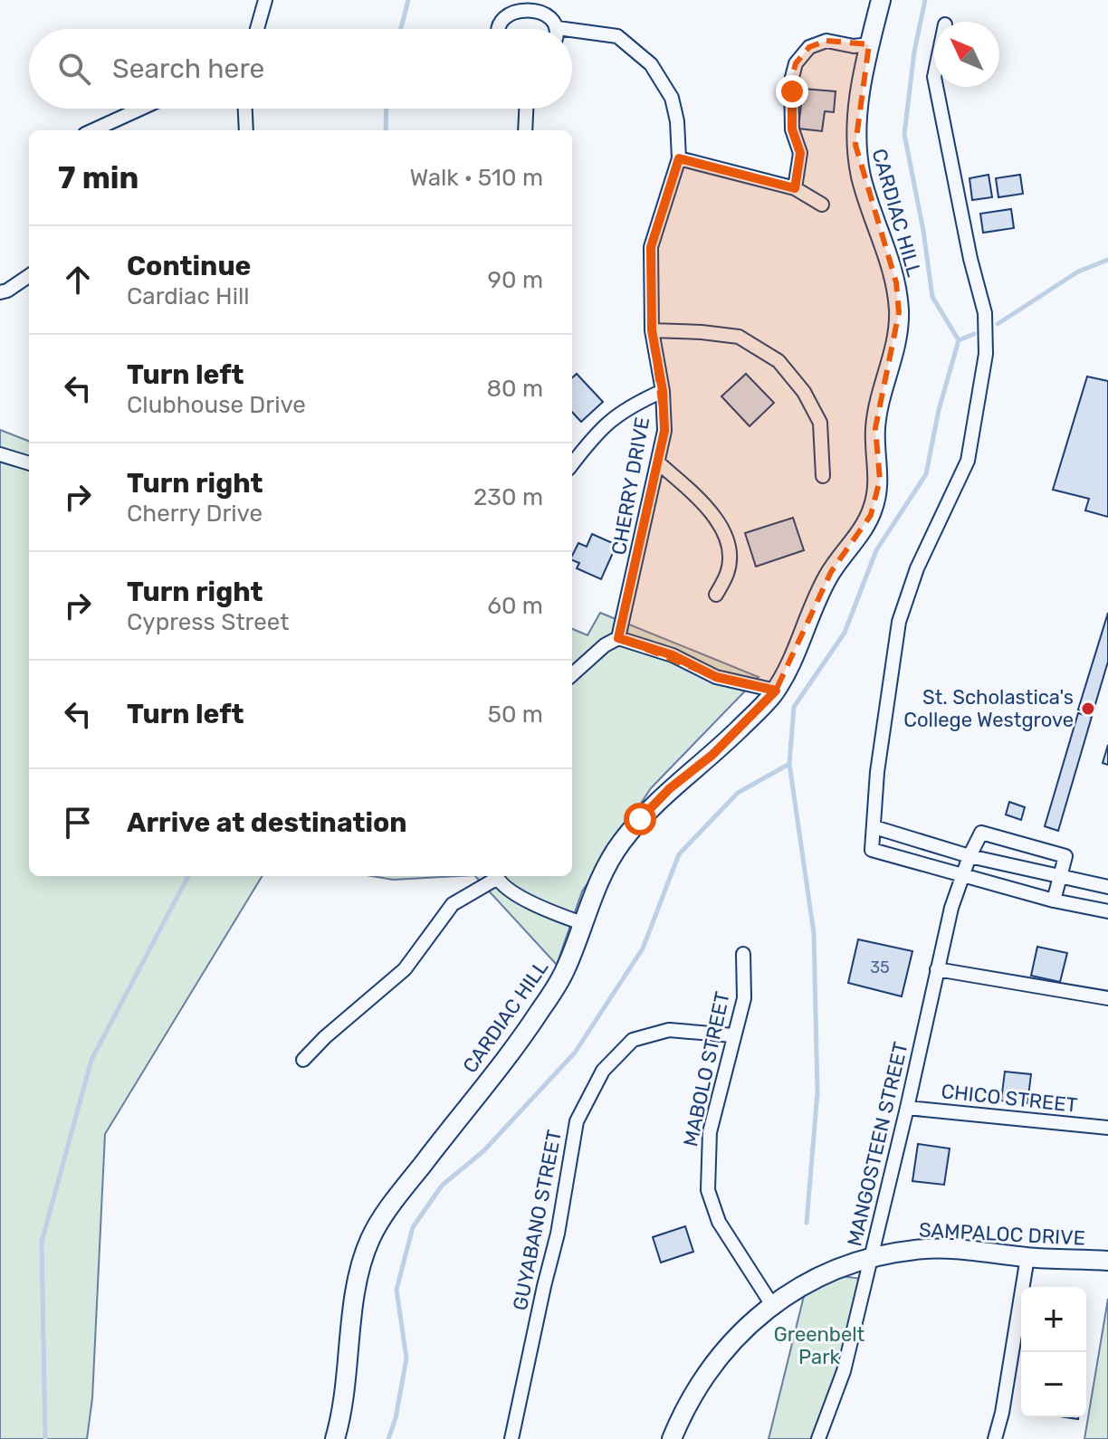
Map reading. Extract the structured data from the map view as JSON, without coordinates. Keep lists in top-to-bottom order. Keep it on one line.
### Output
{"streets":{"main road":["CARDIAC HILL","SAMPALOC DRIVE"],"street":["CHERRY DRIVE","MABOLO STREET","CHICO STREET","MANGOSTEEN STREET","GUYABANO STREET"]},"crossings":[["MABOLO STREET","GUYABANO STREET"],["MABOLO STREET","SAMPALOC DRIVE"],["CHICO STREET","MANGOSTEEN STREET"],["MANGOSTEEN STREET","SAMPALOC DRIVE"]],"parks":["Greenbelt Park"],"places":["St. Scholastica's College Westgrove"],"house_numbers":["35"],"north":"top left","page":{"search":"Search here","heading":["7 min","Walk · 510 m"],"list":[["Continue","Cardiac Hill","90 m"],["Turn left","Clubhouse Drive","80 m"],["Turn right","Cherry Drive","230 m"],["Turn right","Cypress Street","60 m"],["Turn left","50 m"],"Arrive at destination"],"map_buttons":["+","−"]}}
